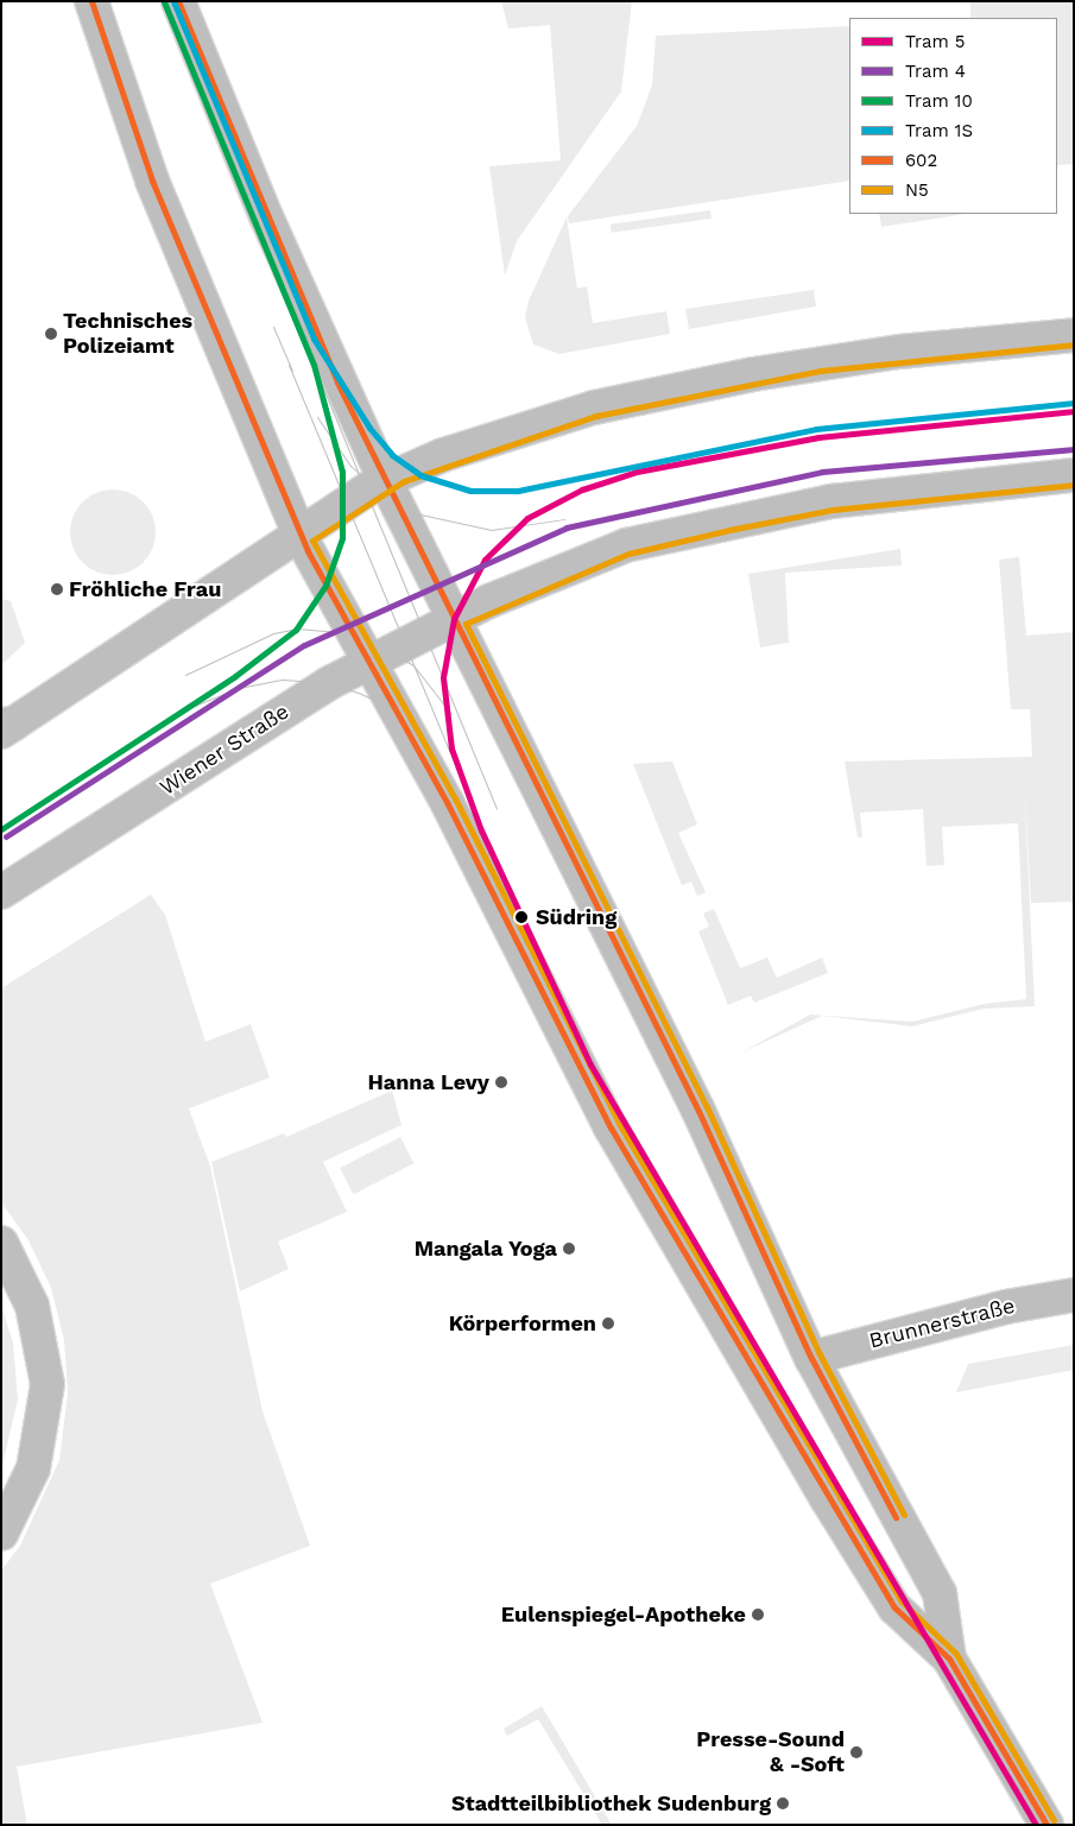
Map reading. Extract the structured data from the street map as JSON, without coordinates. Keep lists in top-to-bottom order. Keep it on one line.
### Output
{"streets":{"main road":["Wiener Straße","Brunnerstraße"]},"places":["Technisches Polizeiamt","Fröhliche Frau","Südring","Hanna Levy","Mangala Yoga","Körperformen","Eulenspiegel-Apotheke","Presse-Sound & -Soft","Stadtteilbibliothek Sudenburg"],"lines":["tram line 10","tram line 1S","transit line 602","transit line N5","tram line 5","tram line 4"],"legend":["Tram 5","Tram 4","Tram 10","Tram 1S","602","N5"]}
